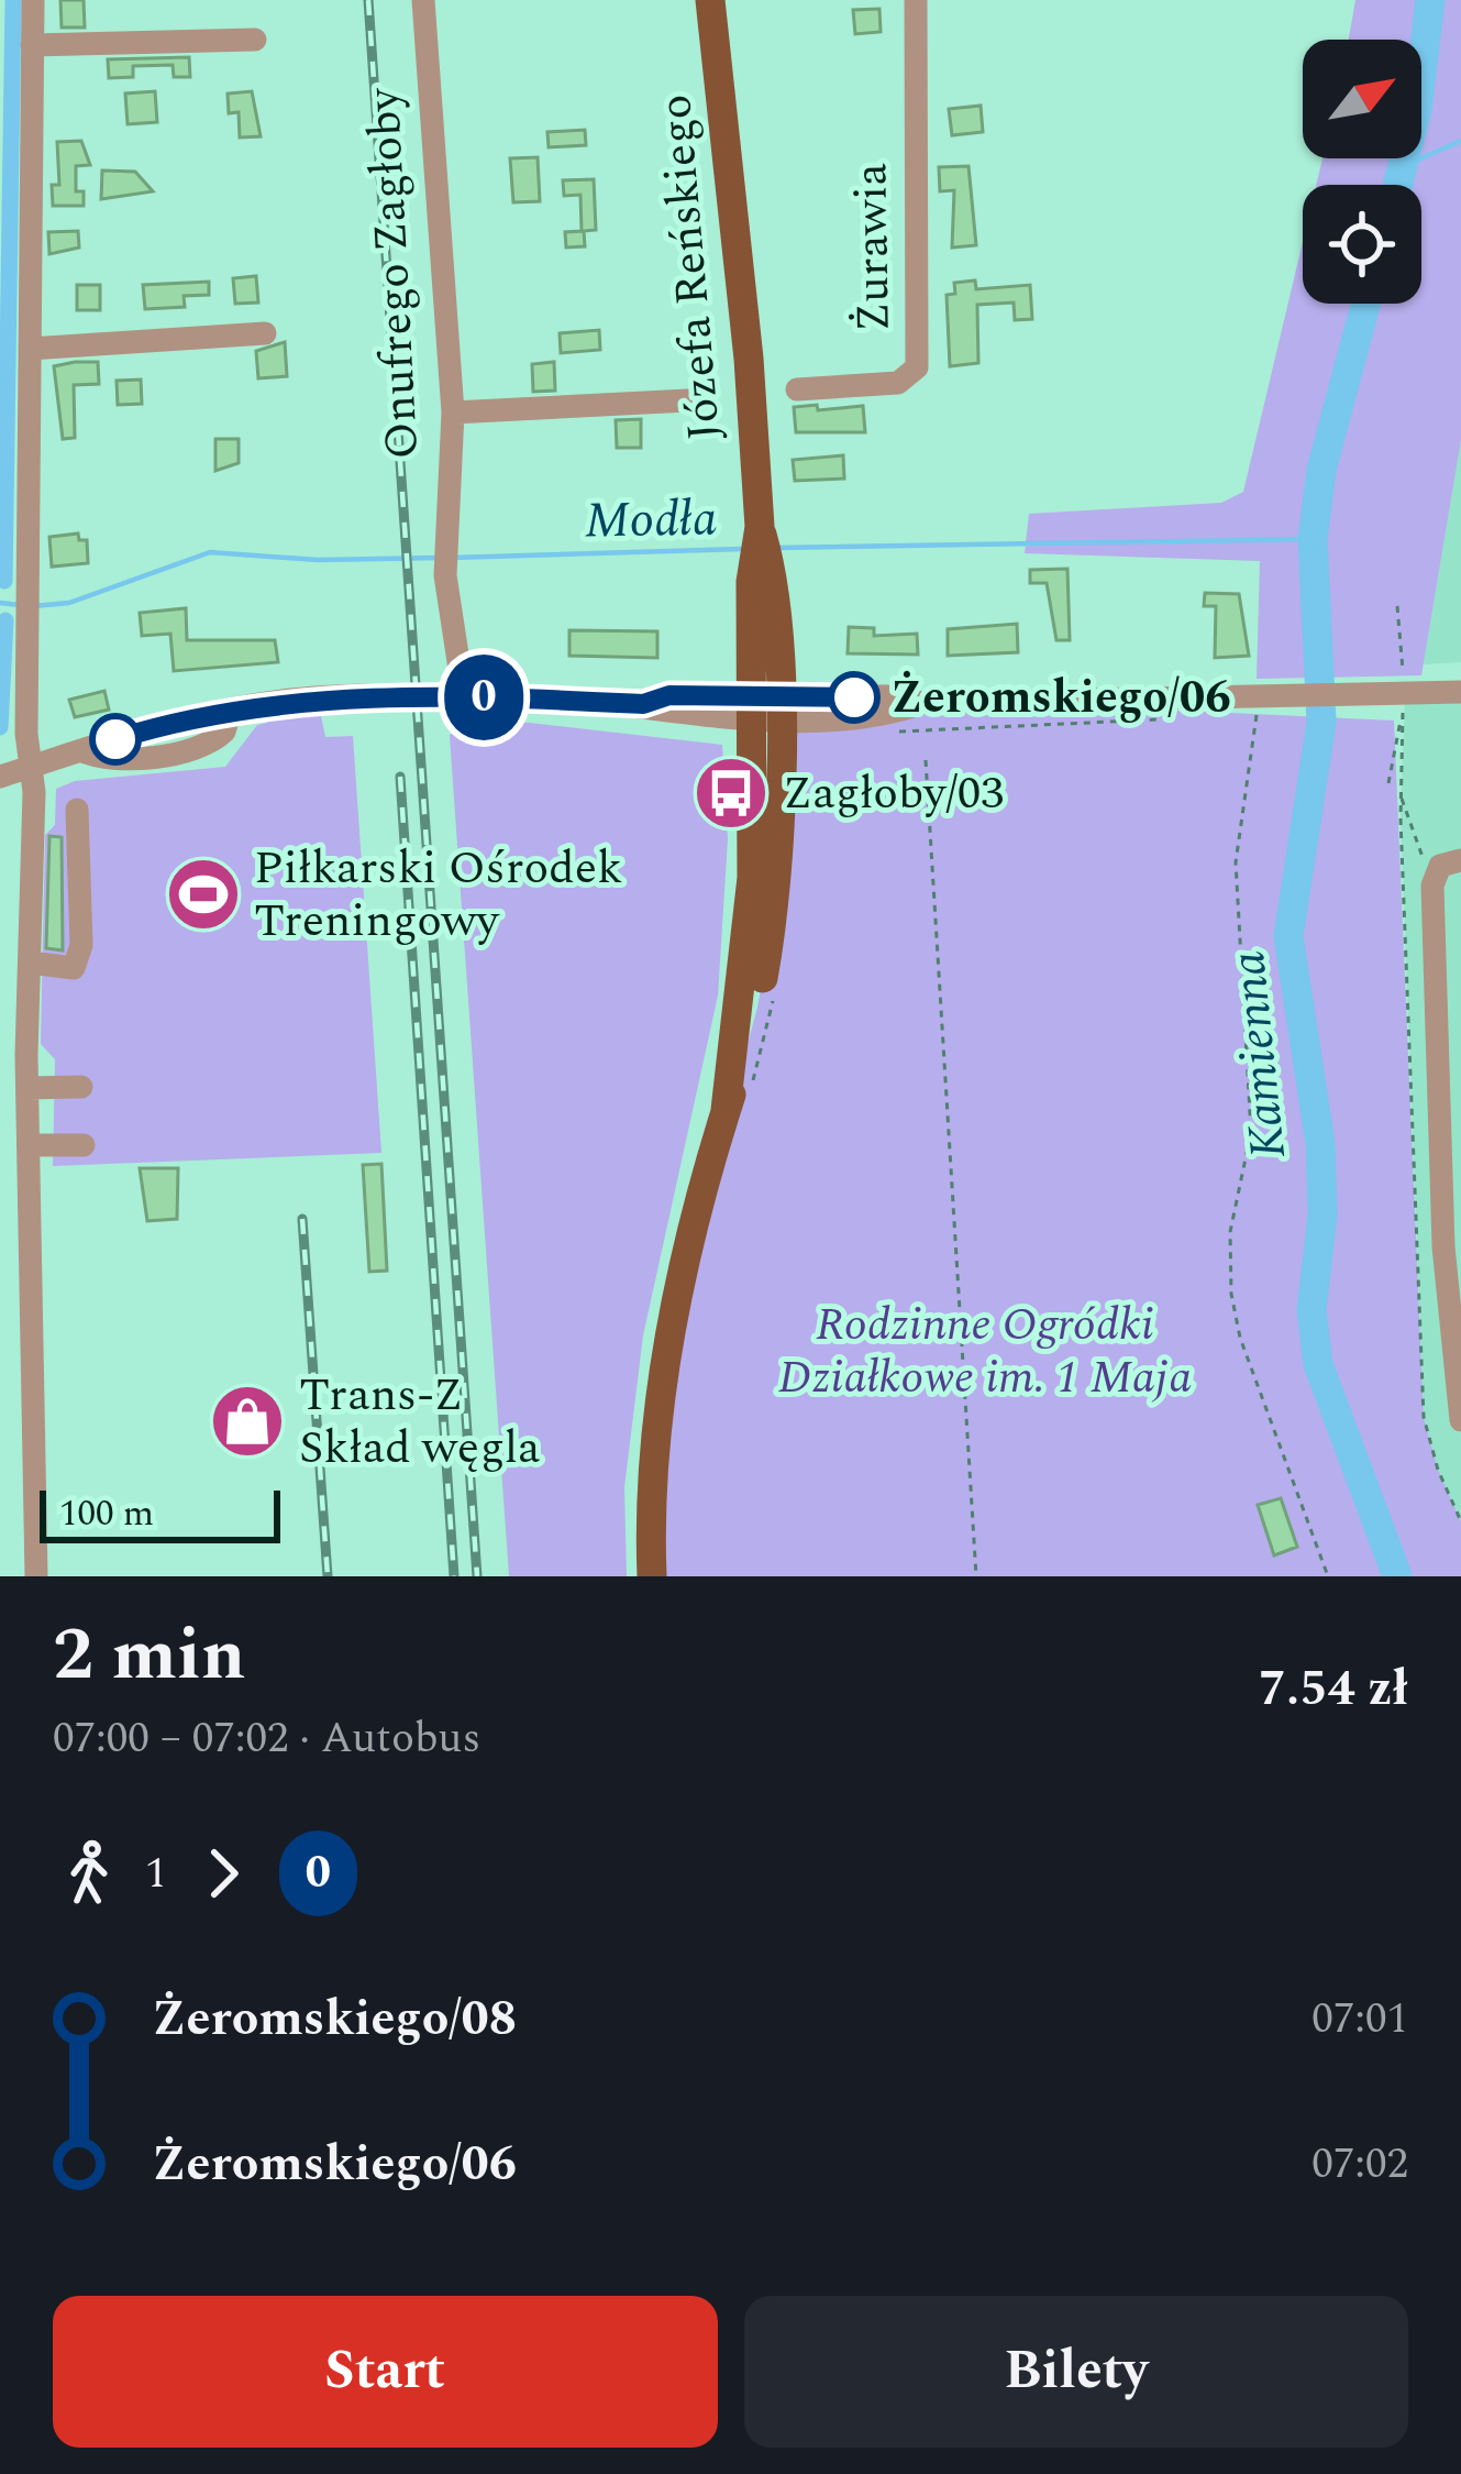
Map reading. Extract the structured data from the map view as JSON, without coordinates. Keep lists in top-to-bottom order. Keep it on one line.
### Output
{"streets":{"main road":["Józefa Reńskiego"],"street":["Żurawia","Onufrego Zagłoby"]},"water":["Modła","Kamienna"],"parks":["Rodzinne Ogródki Działkowe im. 1 Maja"],"places":{"other":["Żeromskiego/06"],"bus stop":["Zagłoby/03"],"sports":["Piłkarski Ośrodek Treningowy"],"shop":["Trans-Z Skład węgla"]},"lines":["bus line 0"],"scale_bar":"100 m","north":"top right","page":{"on_map":"0","scale":"100 m","heading":["2 min","07:00 – 07:02 · Autobus","7.54 zł"],"legs":["1","0"],"list":[{"name":"Żeromskiego/08","value":"07:01"},{"name":"Żeromskiego/06","value":"07:02"}],"buttons":["Start","Bilety"]}}
